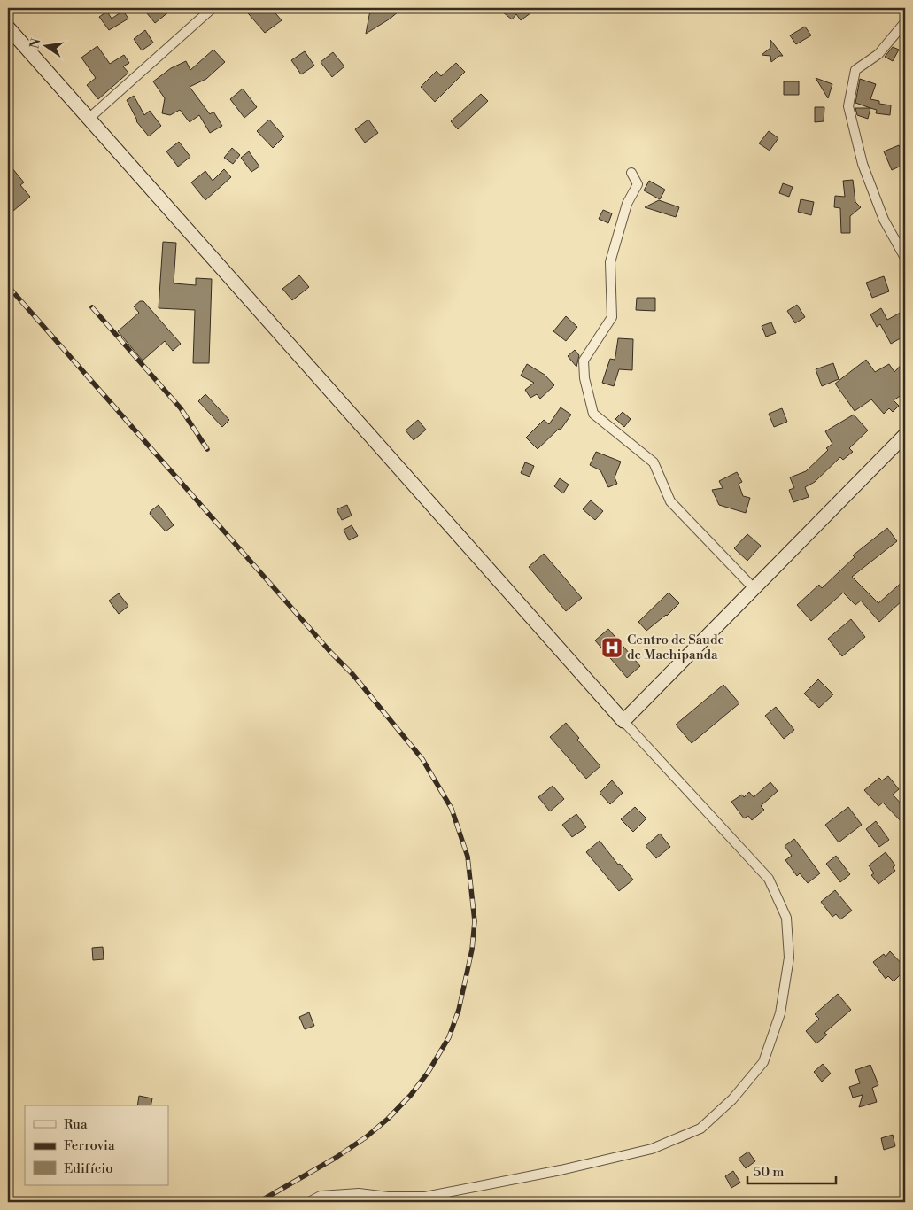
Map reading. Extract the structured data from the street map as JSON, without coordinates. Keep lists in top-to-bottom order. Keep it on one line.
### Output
{"places":{"hospital":["Centro de Saude de Machipanda"]},"legend":["Rua","Ferrovia","Edifício"],"scale_bar":"50 m","north":"left"}
